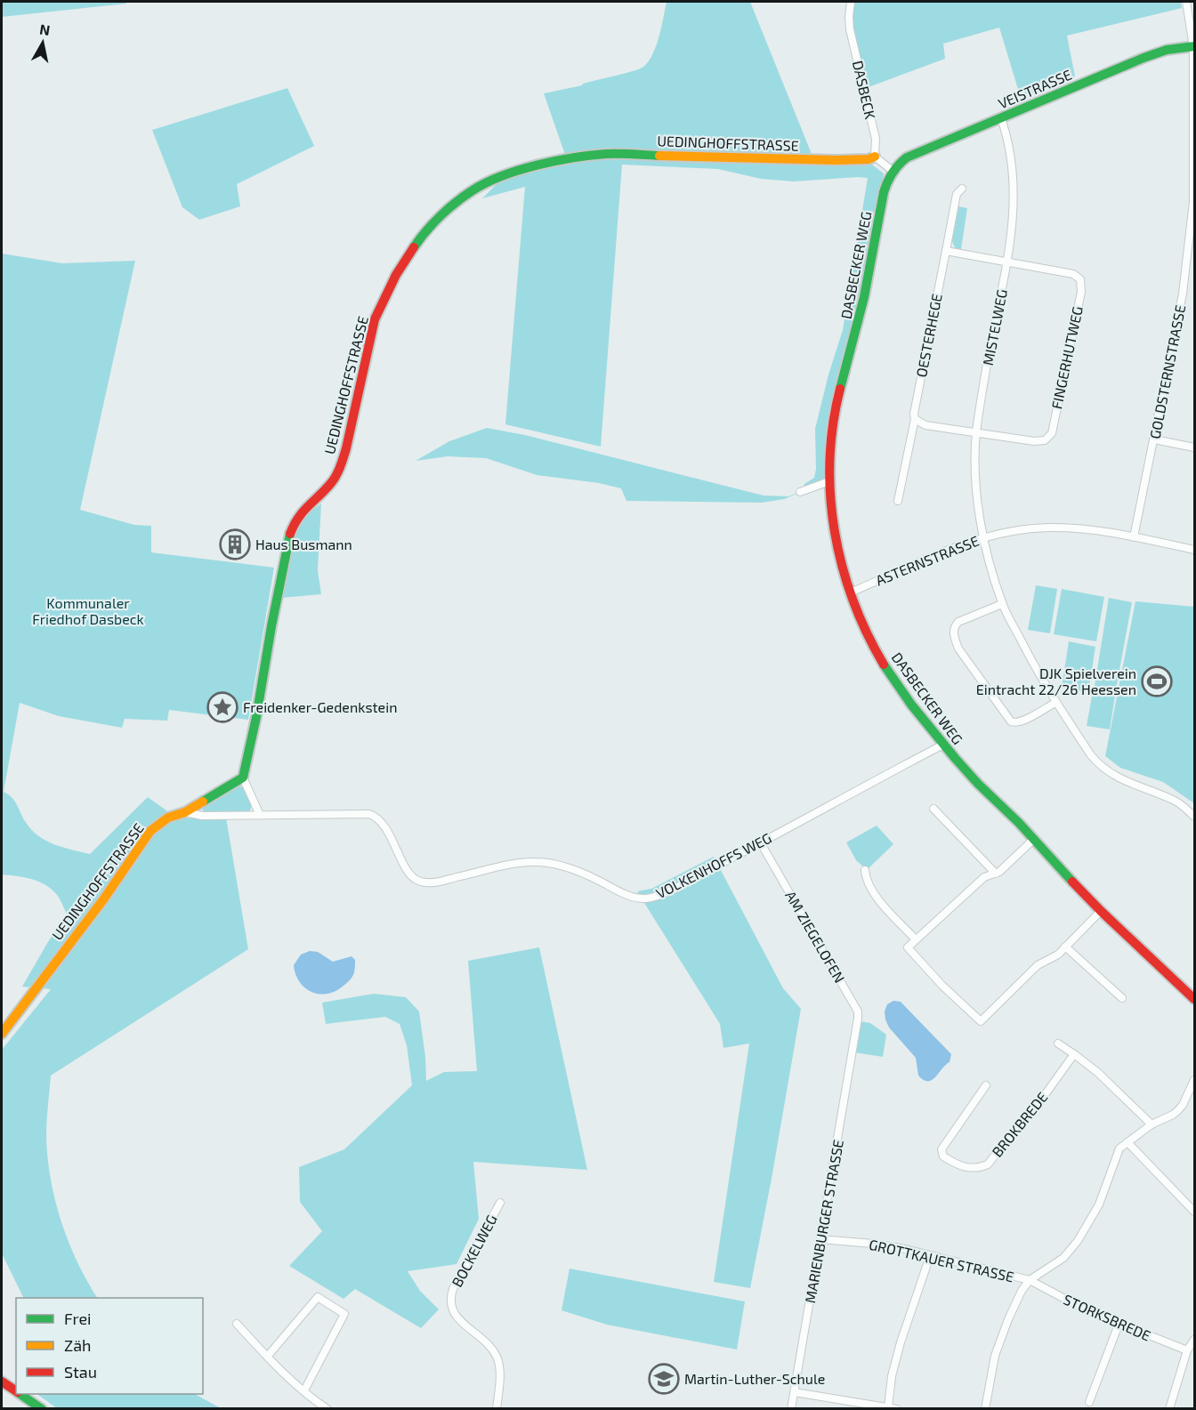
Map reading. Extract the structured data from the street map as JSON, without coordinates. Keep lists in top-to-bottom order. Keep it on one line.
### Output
{"streets":{"street":["VEISTRASSE","DASBECK","UEDINGHOFFSTRASSE","DASBECKER WEG","MISTELWEG","OESTERHEGE","FINGERHUTWEG","GOLDSTERNSTRASSE","ASTERNSTRASSE","VOLKENHOFFS WEG","AM ZIEGELOFEN","BROKBREDE","MARIENBURGER STRASSE","BOCKELWEG","GROTTKAUER STRASSE","STORKSBREDE"]},"crossings":[["VEISTRASSE","DASBECKER WEG"],["VEISTRASSE","MISTELWEG"],["VEISTRASSE","GOLDSTERNSTRASSE"],["DASBECK","UEDINGHOFFSTRASSE"],["DASBECKER WEG","ASTERNSTRASSE"],["DASBECKER WEG","VOLKENHOFFS WEG"],["MISTELWEG","FINGERHUTWEG"],["MISTELWEG","ASTERNSTRASSE"],["GOLDSTERNSTRASSE","ASTERNSTRASSE"],["VOLKENHOFFS WEG","AM ZIEGELOFEN"],["AM ZIEGELOFEN","MARIENBURGER STRASSE"],["MARIENBURGER STRASSE","GROTTKAUER STRASSE"],["GROTTKAUER STRASSE","STORKSBREDE"]],"parks":["Kommunaler Friedhof Dasbeck"],"places":{"building":["Haus Busmann"],"sports":["DJK Spielverein Eintracht 22/26 Heessen"],"place":["Freidenker-Gedenkstein"],"school or university":["Martin-Luther-Schule"]},"legend":["Frei","Zäh","Stau"],"north":"top"}
